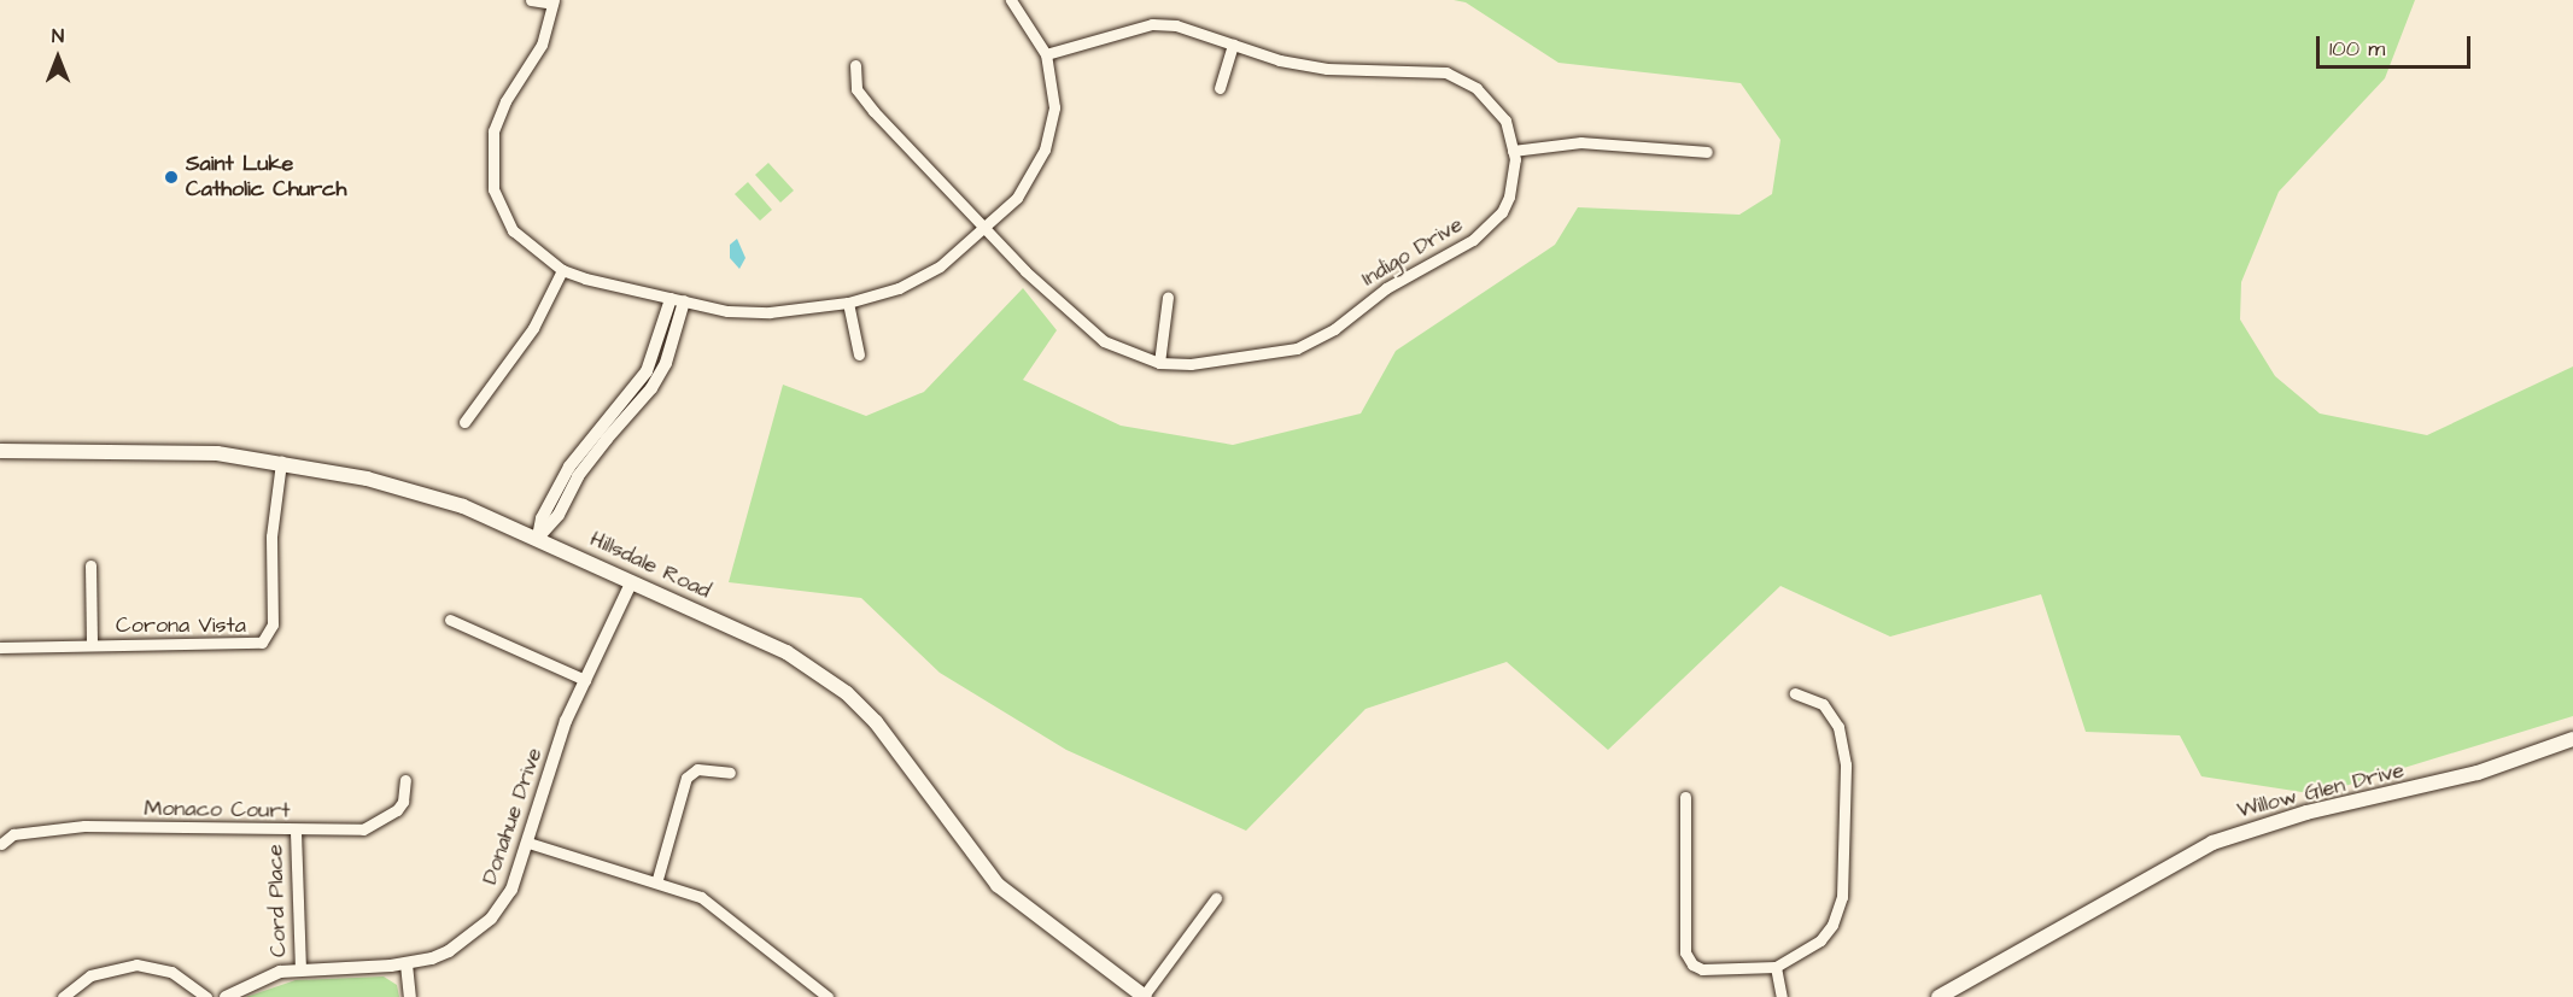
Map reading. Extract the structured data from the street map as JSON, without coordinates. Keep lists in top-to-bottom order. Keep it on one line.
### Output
{"streets":{"main road":["Hillsdale Road","Willow Glen Drive"],"street":["Indigo Drive","Corona Vista","Monaco Court","Donahue Drive","Cord Place"]},"crossings":[["Hillsdale Road","Corona Vista"],["Hillsdale Road","Donahue Drive"],["Monaco Court","Cord Place"],["Donahue Drive","Cord Place"]],"places":["Saint Luke Catholic Church"],"scale_bar":"100 m","north":"top"}
